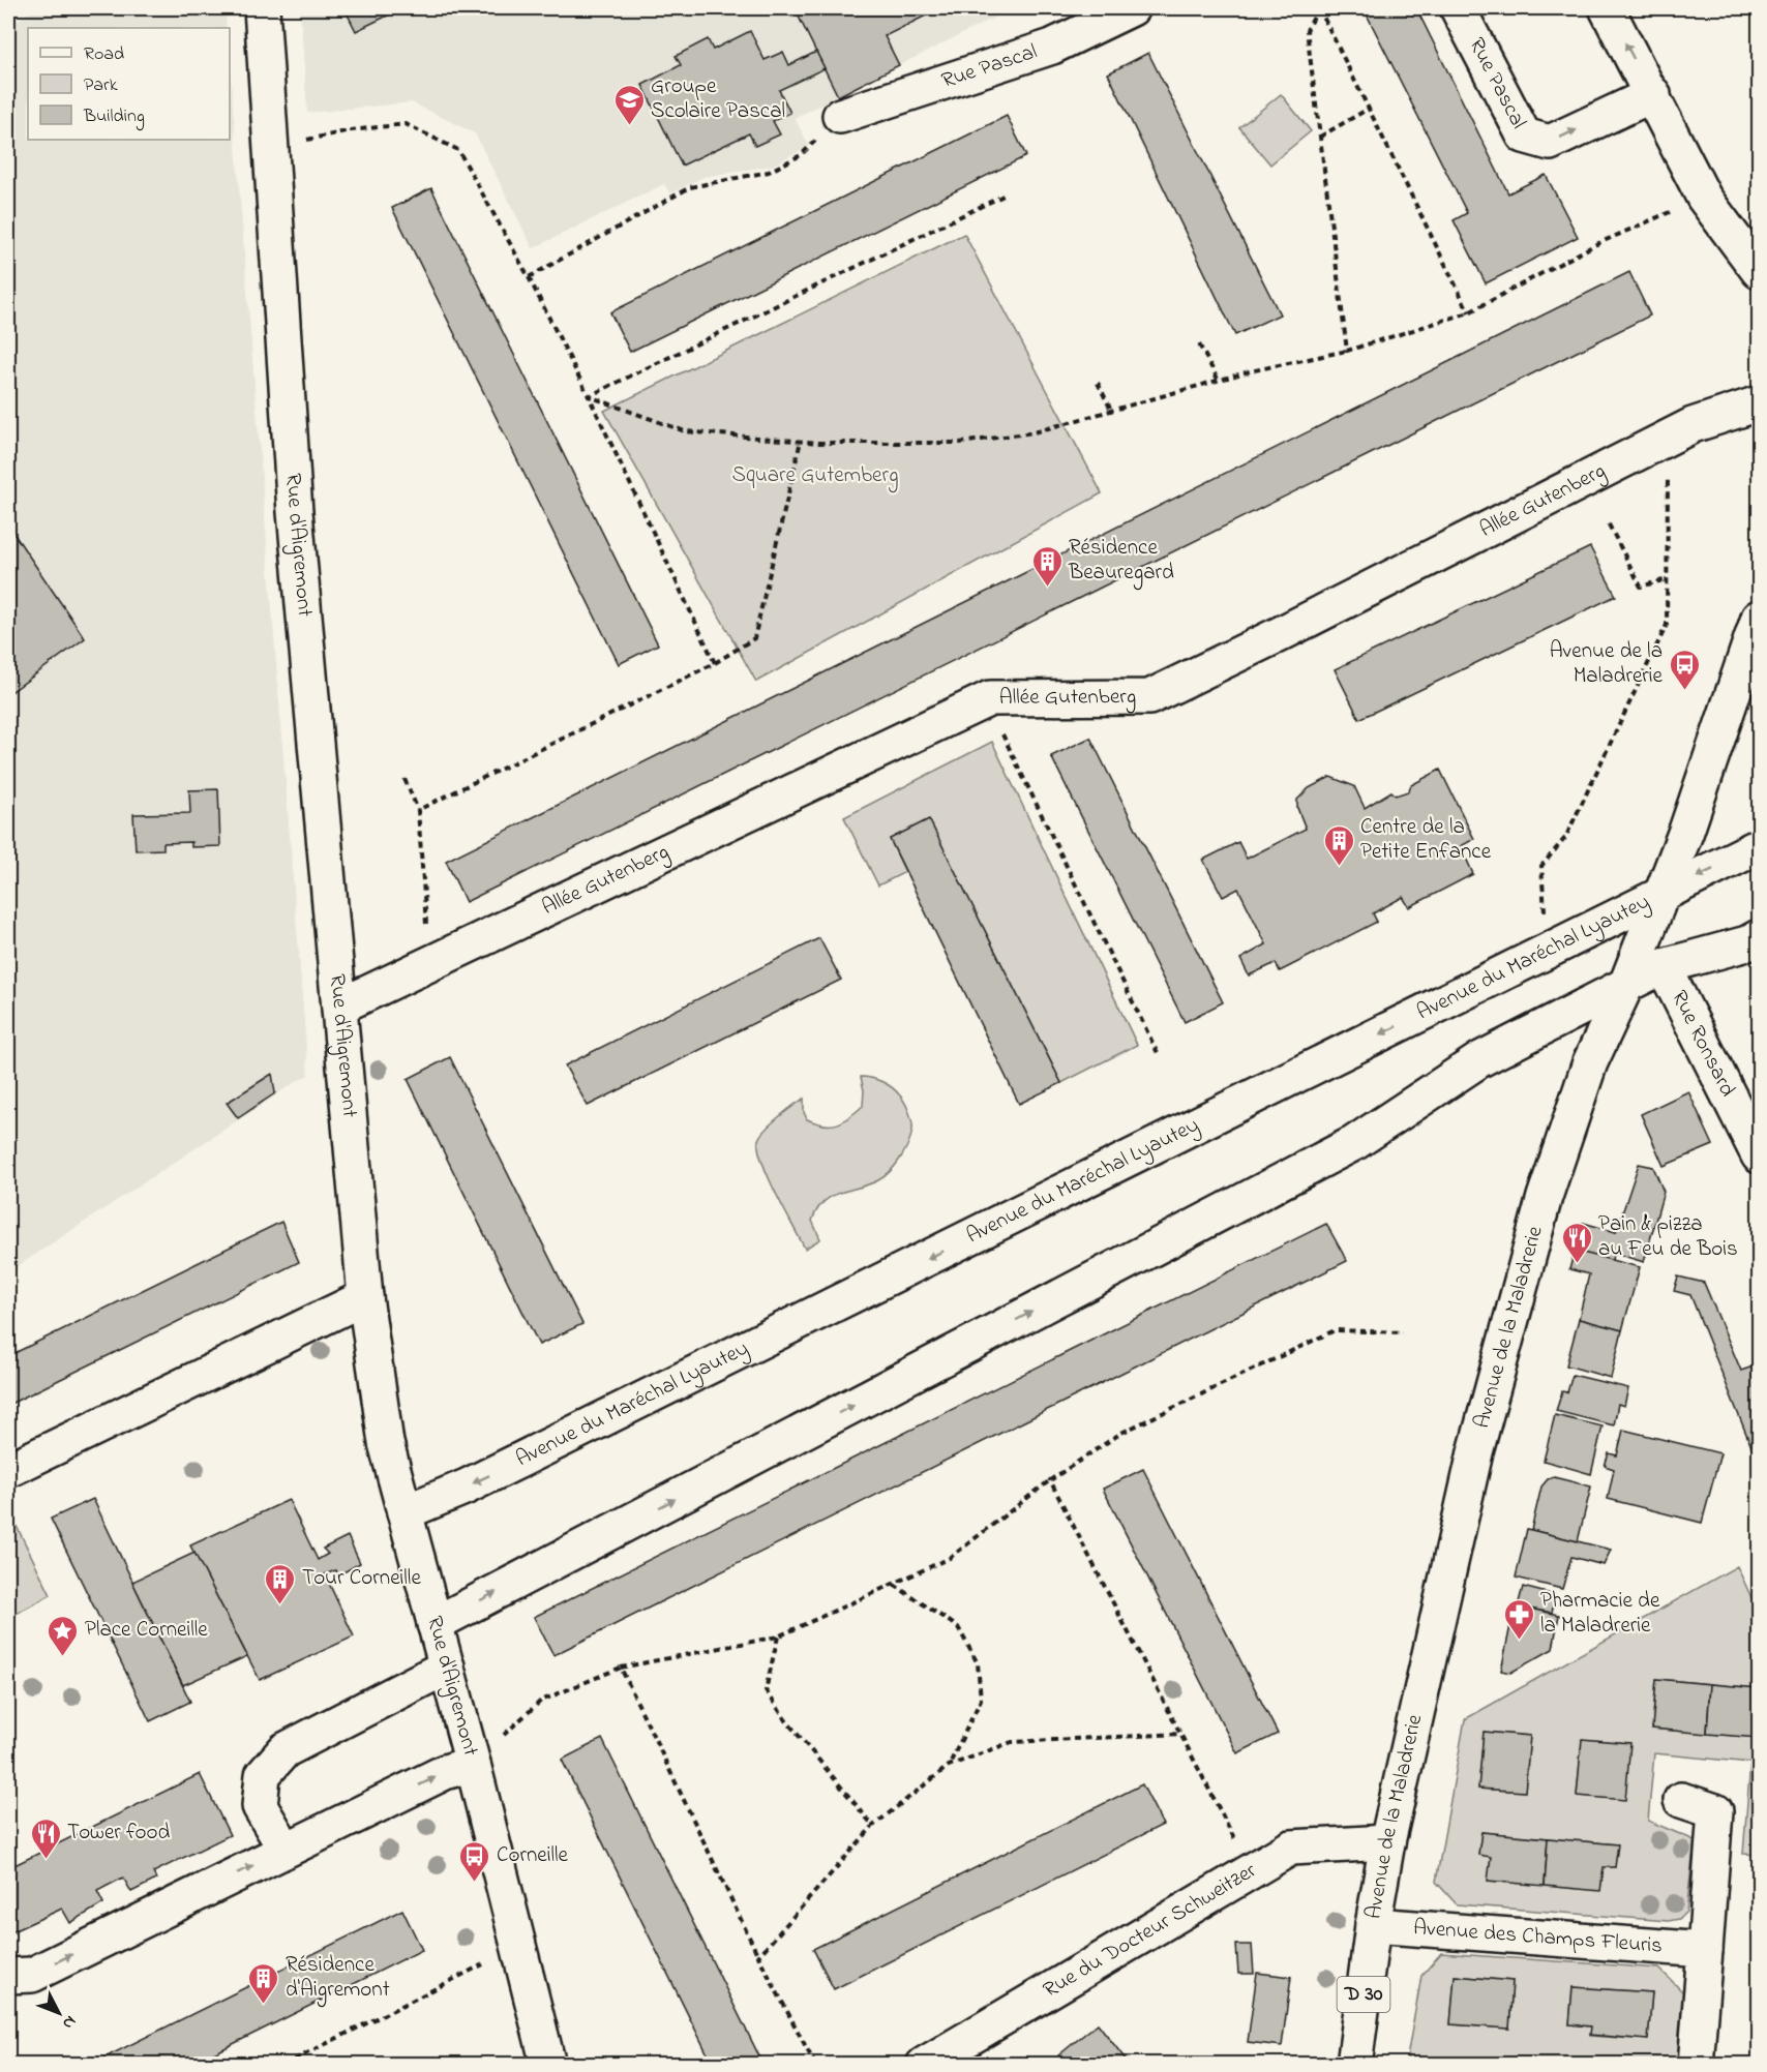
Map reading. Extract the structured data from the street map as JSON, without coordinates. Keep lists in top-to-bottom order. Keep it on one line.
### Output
{"streets":{"street":["Rue Pascal","Allée Gutenberg","Rue d'Aigremont","Avenue du Maréchal Lyautey","Rue Ronsard","Avenue de la Maladrerie","Rue du Docteur Schweitzer","Avenue des Champs Fleuris","D 30"]},"crossings":[["Allée Gutenberg","Rue d'Aigremont"],["Rue d'Aigremont","Avenue du Maréchal Lyautey"],["Avenue du Maréchal Lyautey","Avenue de la Maladrerie"],["Avenue de la Maladrerie","Rue du Docteur Schweitzer"],["Avenue de la Maladrerie","Avenue des Champs Fleuris"]],"parks":["Square Gutemberg"],"places":{"school or university":["Groupe Scolaire Pascal"],"building":["Résidence Beauregard","Centre de la Petite Enfance","Tour Corneille","Résidence d'Aigremont"],"bus stop":["Avenue de la Maladrerie","Corneille"],"restaurant":["Pain & pizza au Feu de Bois","Tower food"],"pharmacy":["Pharmacie de la Maladrerie"],"place":["Place Corneille"]},"legend":["Road","Park","Building"],"north":"bottom right"}
